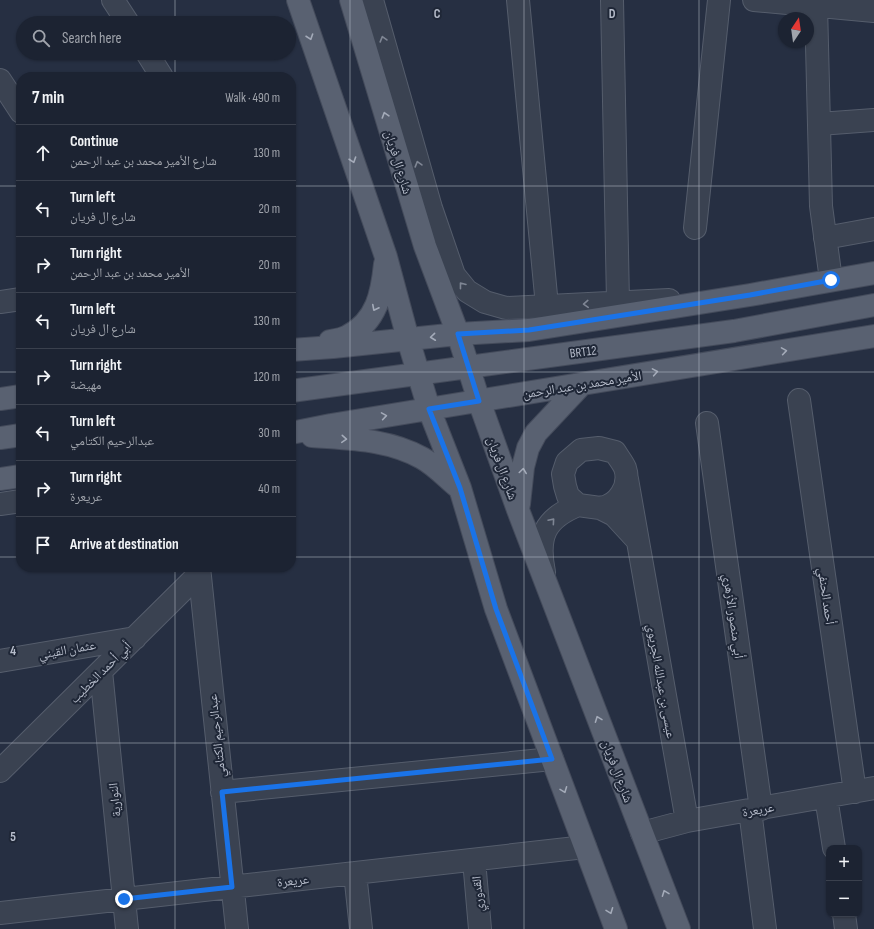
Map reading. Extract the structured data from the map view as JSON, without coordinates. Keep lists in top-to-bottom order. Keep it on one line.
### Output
{"streets":{"main road":["شارع ال فريان","BRT12","الأمير محمد بن عبد الرحمن"],"street":["أحمد الحنفي","أبي منصور الأزهري","عثمان القيني","أبي أحمد الخطيب","عيسى بن عبدالله الجريوي","عبدالرحيم الكتامي","النوارية","عريعرة","القدوري"]},"crossings":[["شارع ال فريان","BRT12"],["شارع ال فريان","الأمير محمد بن عبد الرحمن"],["شارع ال فريان","عريعرة"],["أحمد الحنفي","عريعرة"],["أبي منصور الأزهري","عريعرة"],["عثمان القيني","أبي أحمد الخطيب"],["أبي أحمد الخطيب","النوارية"],["عيسى بن عبدالله الجريوي","عريعرة"],["عبدالرحيم الكتامي","عريعرة"],["النوارية","عريعرة"],["عريعرة","القدوري"]],"north":"top","page":{"search":"Search here","heading":["7 min","Walk · 490 m"],"list":[["Continue","شارع الأمير محمد بن عبد الرحمن","130 m"],["Turn left","شارع ال فريان","20 m"],["Turn right","الأمير محمد بن عبد الرحمن","20 m"],["Turn left","شارع ال فريان","130 m"],["Turn right","مهيضة","120 m"],["Turn left","عبدالرحيم الكتامي","30 m"],["Turn right","عريعرة","40 m"],"Arrive at destination"],"map_buttons":["+","−"]},"grid":{"columns":["C","D"],"rows":["4","5"]}}
